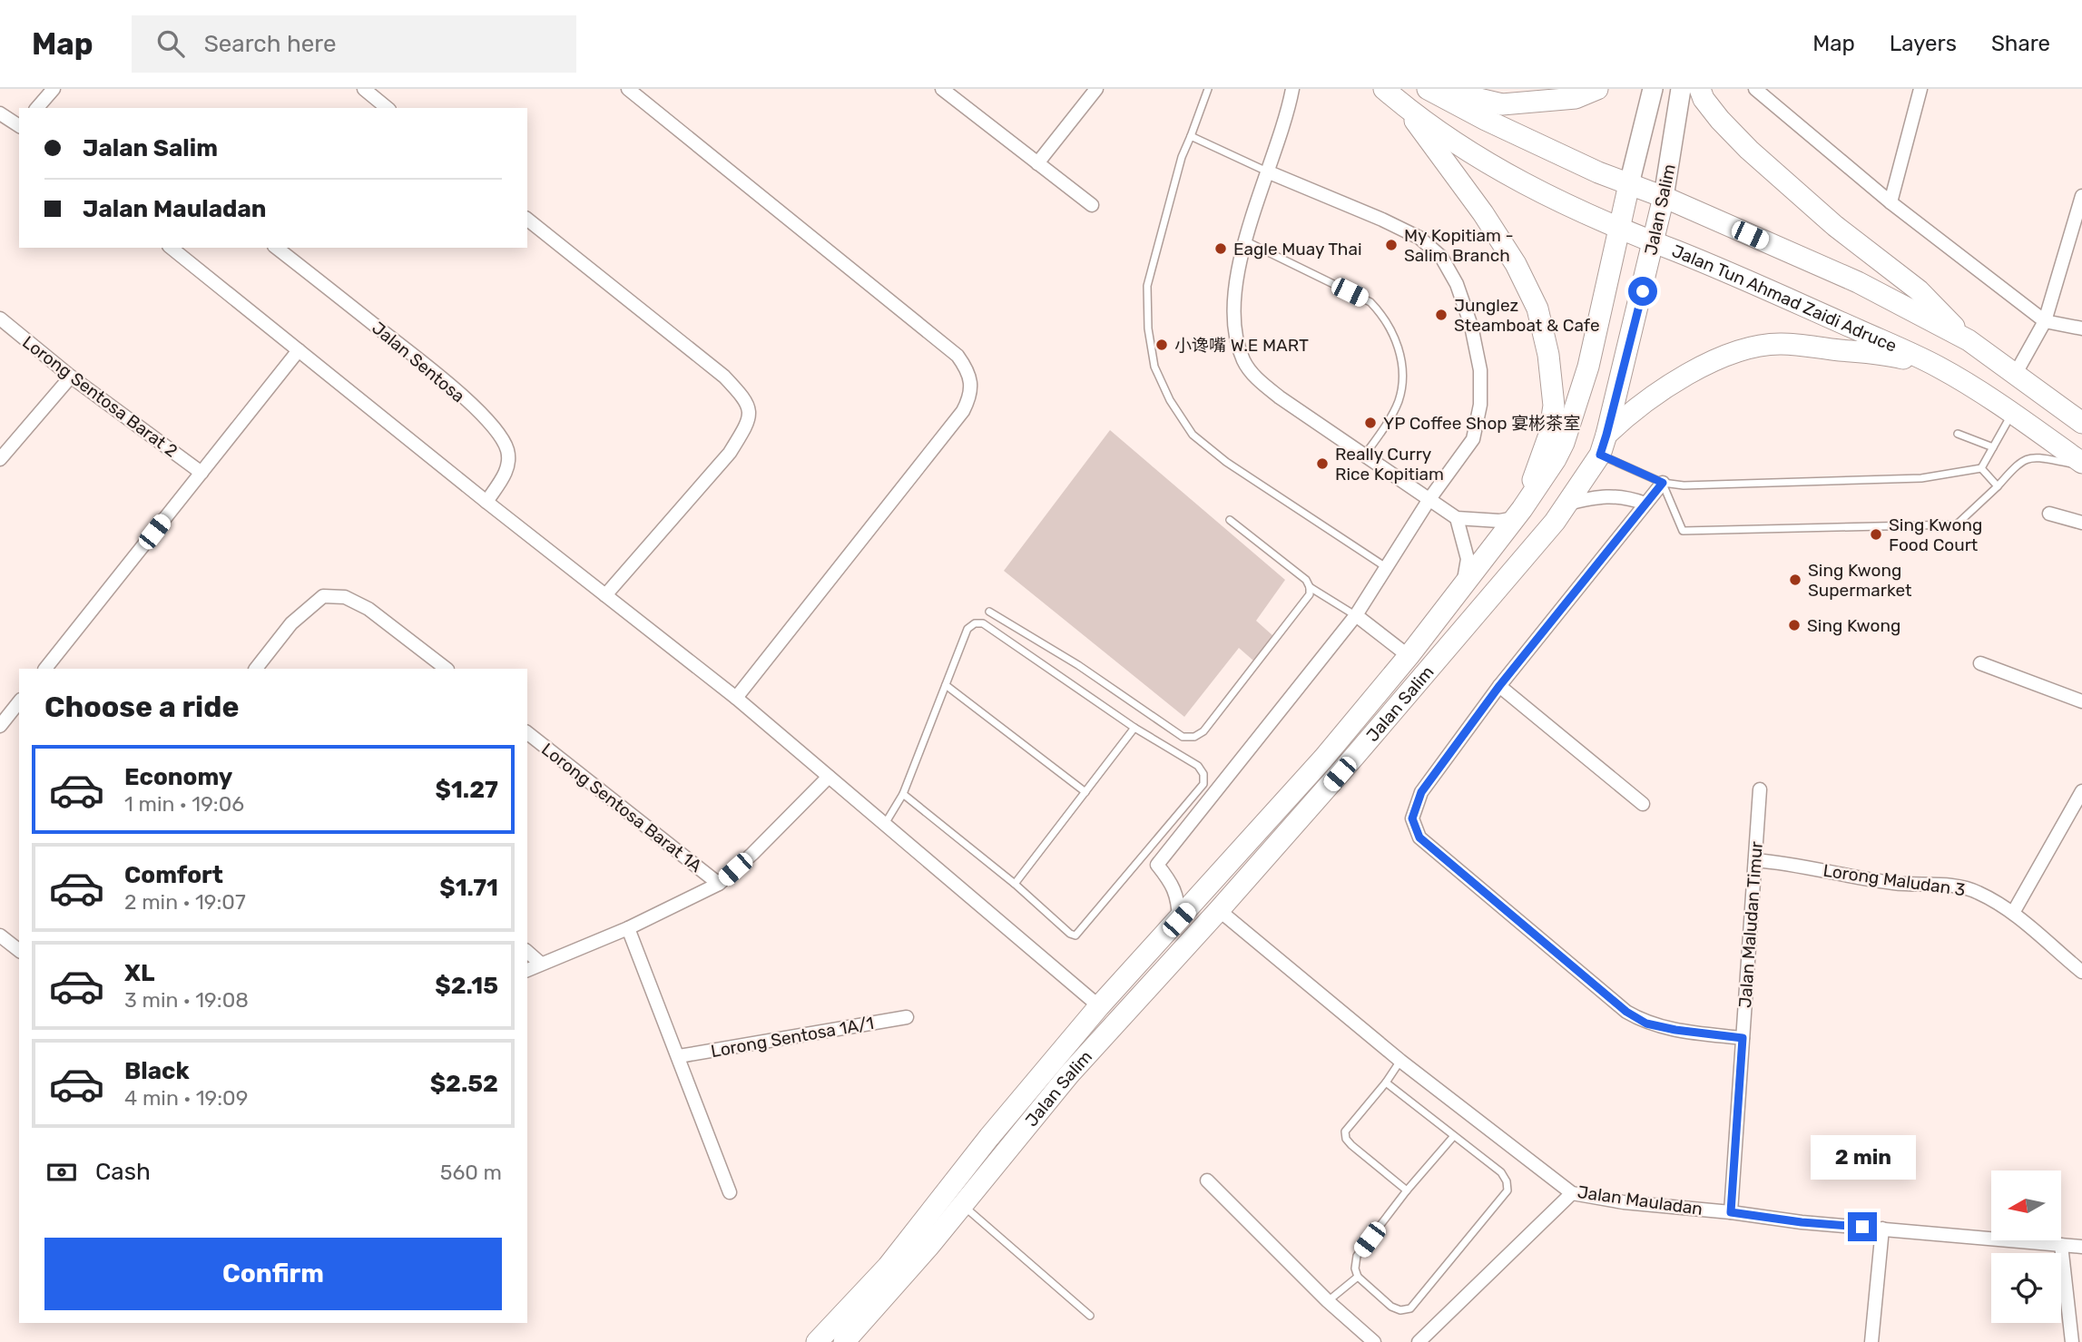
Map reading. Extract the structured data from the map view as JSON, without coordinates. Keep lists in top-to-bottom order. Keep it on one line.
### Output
{"streets":{"main road":["Jalan Salim","Jalan Tun Ahmad Zaidi Adruce"],"street":["Jalan Sentosa","Lorong Sentosa Barat 2","Lorong Sentosa Barat 1A","Lorong Maludan 3","Jalan Maludan Timur","Lorong Sentosa 1A/1","Jalan Mauladan"]},"crossings":[["Jalan Salim","Jalan Tun Ahmad Zaidi Adruce"],["Jalan Salim","Jalan Mauladan"],["Lorong Maludan 3","Jalan Maludan Timur"],["Jalan Maludan Timur","Jalan Mauladan"]],"places":["My Kopitiam - Salim Branch","Eagle Muay Thai","Junglez Steamboat & Cafe","小谗嘴 W.E MART","YP Coffee Shop 宴彬茶室","Really Curry Rice Kopitiam","Sing Kwong Food Court","Sing Kwong Supermarket","Sing Kwong"],"north":"left","page":{"header":"Map","search":"Search here","nav":["Map","Layers","Share"],"banner":["Jalan Salim","Jalan Mauladan"],"heading":"Choose a ride","list":[{"name":"Economy","note":"1 min · 19:06","value":"$1.27"},{"name":"Comfort","note":"2 min · 19:07","value":"$1.71"},{"name":"XL","note":"3 min · 19:08","value":"$2.15"},{"name":"Black","note":"4 min · 19:09","value":"$2.52"}],"bubble":"2 min","pay":["Cash","560 m"],"buttons":"Confirm"}}
